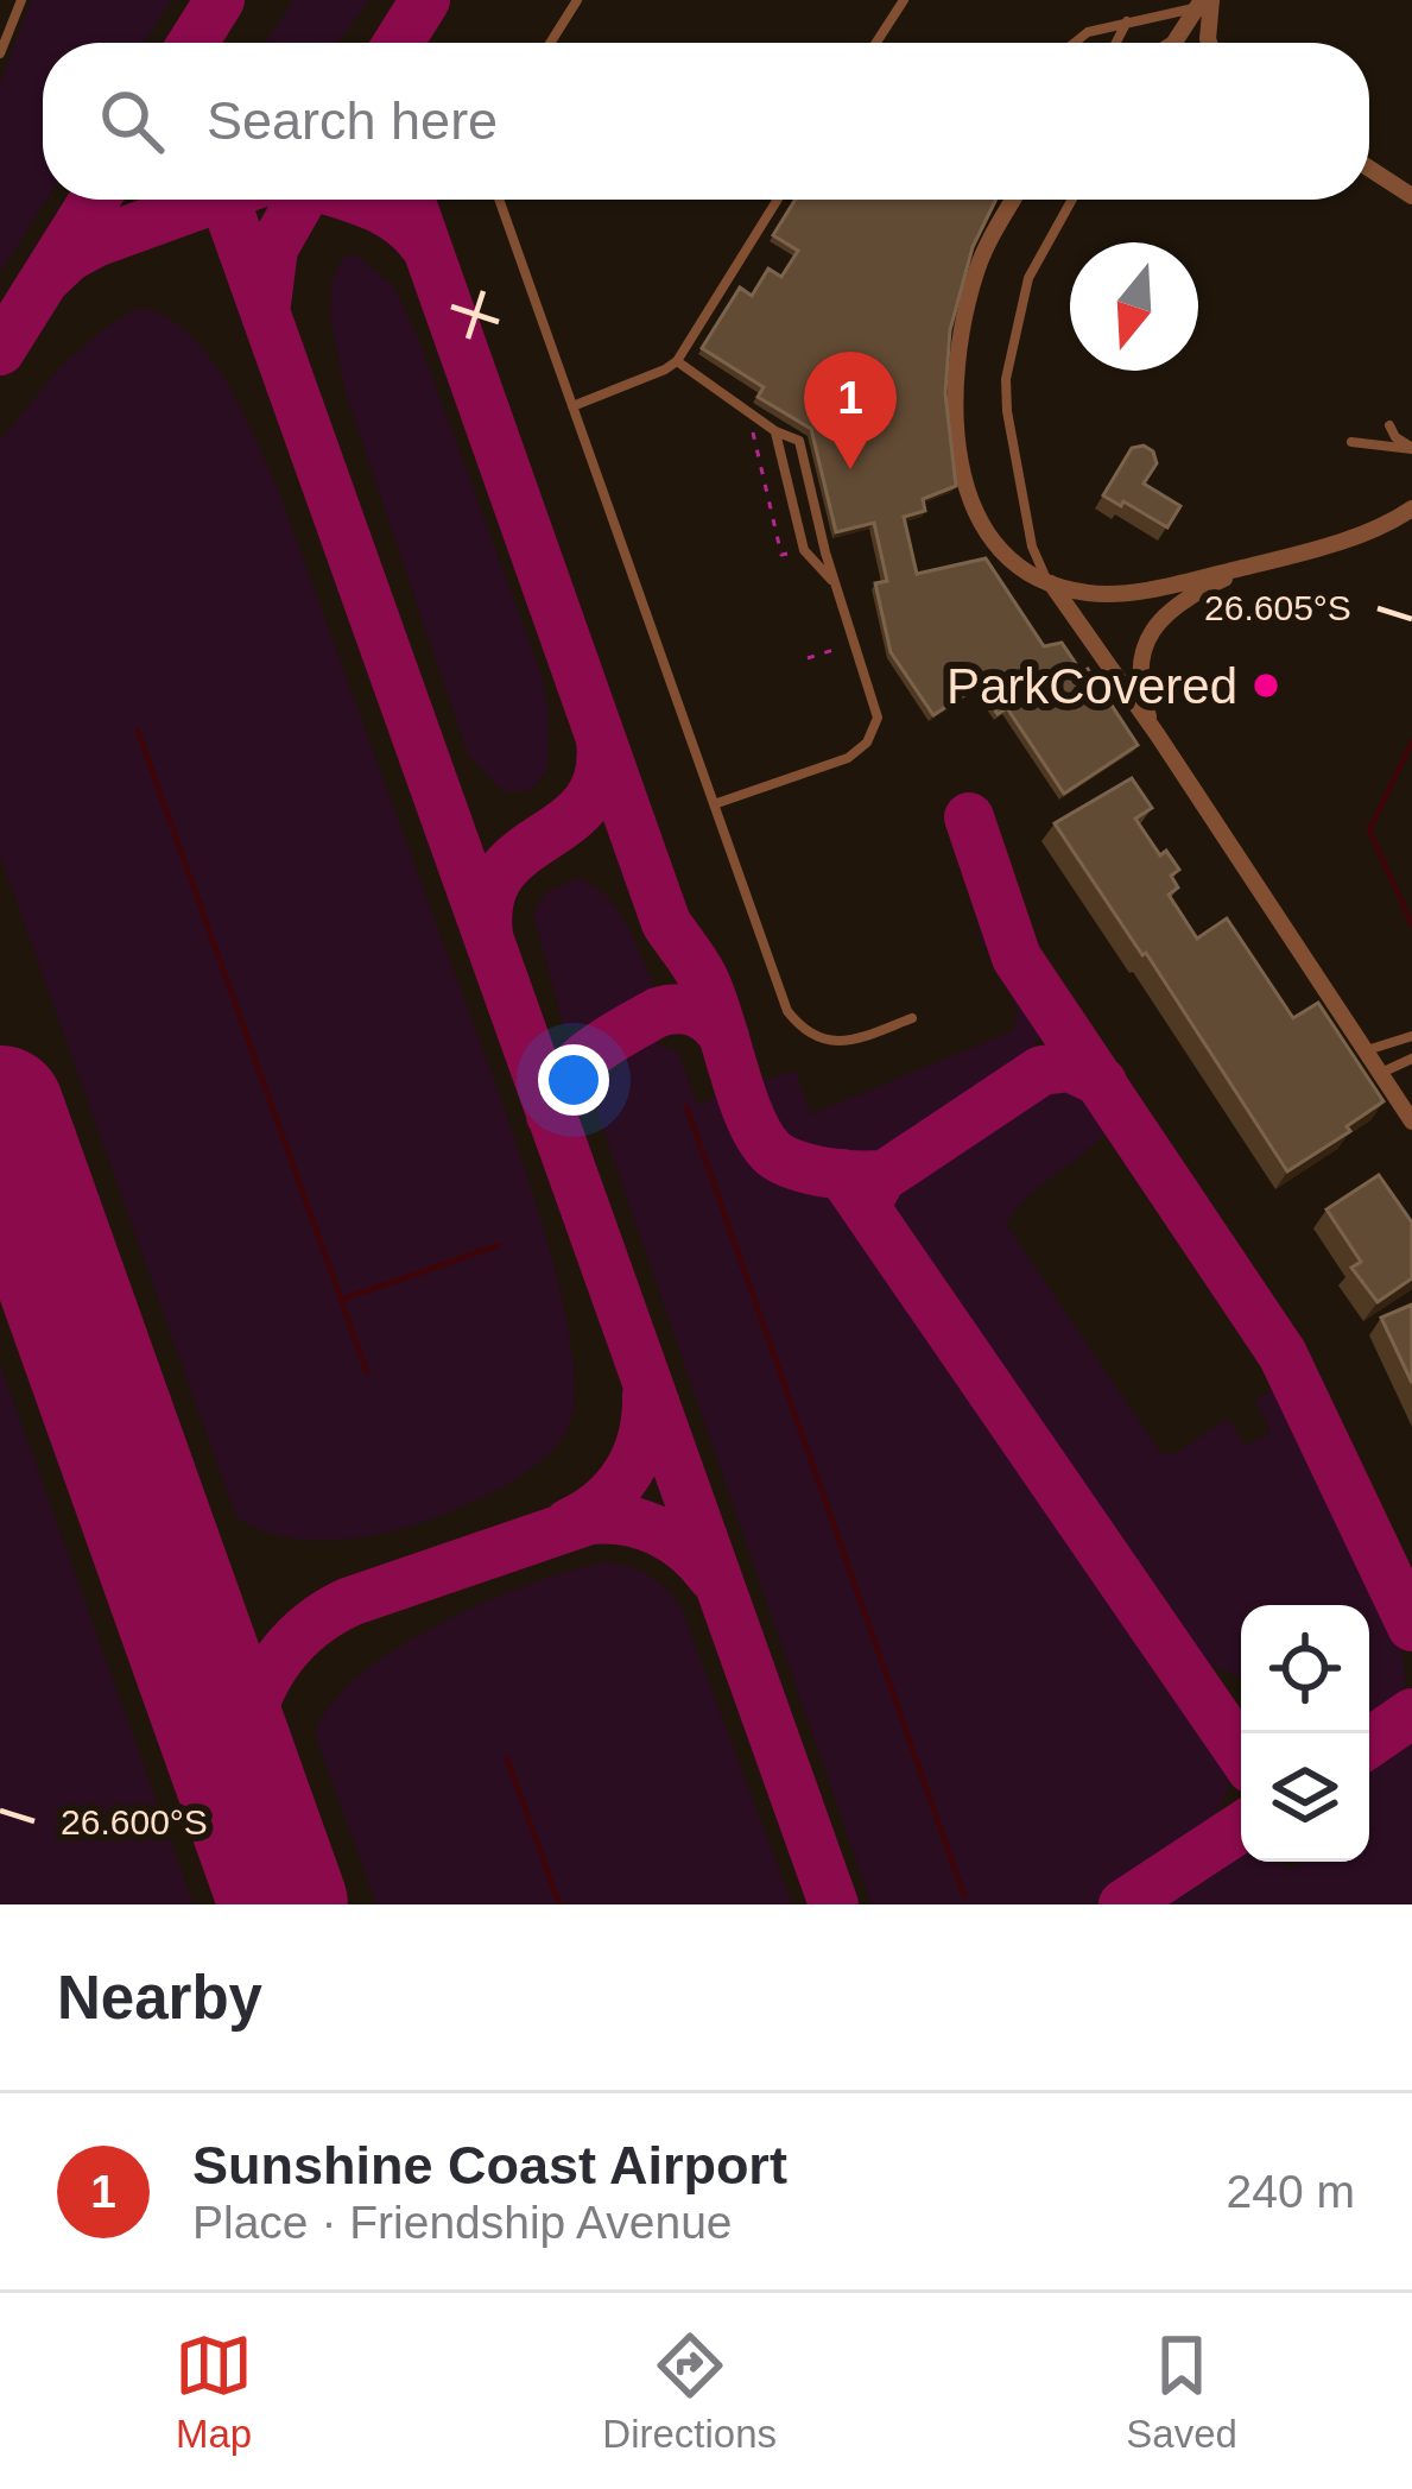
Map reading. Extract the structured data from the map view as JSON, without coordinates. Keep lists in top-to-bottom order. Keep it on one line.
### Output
{"places":["ParkCovered"],"north":"bottom","page":{"search":"Search here","pins":"1","heading":"Nearby","list":[{"mark":"1","name":"Sunshine Coast Airport","note":"Place · Friendship Avenue","value":"240 m"}],"nav":["Map","Directions","Saved"]},"coordinates":["26.605°S","26.600°S"]}
